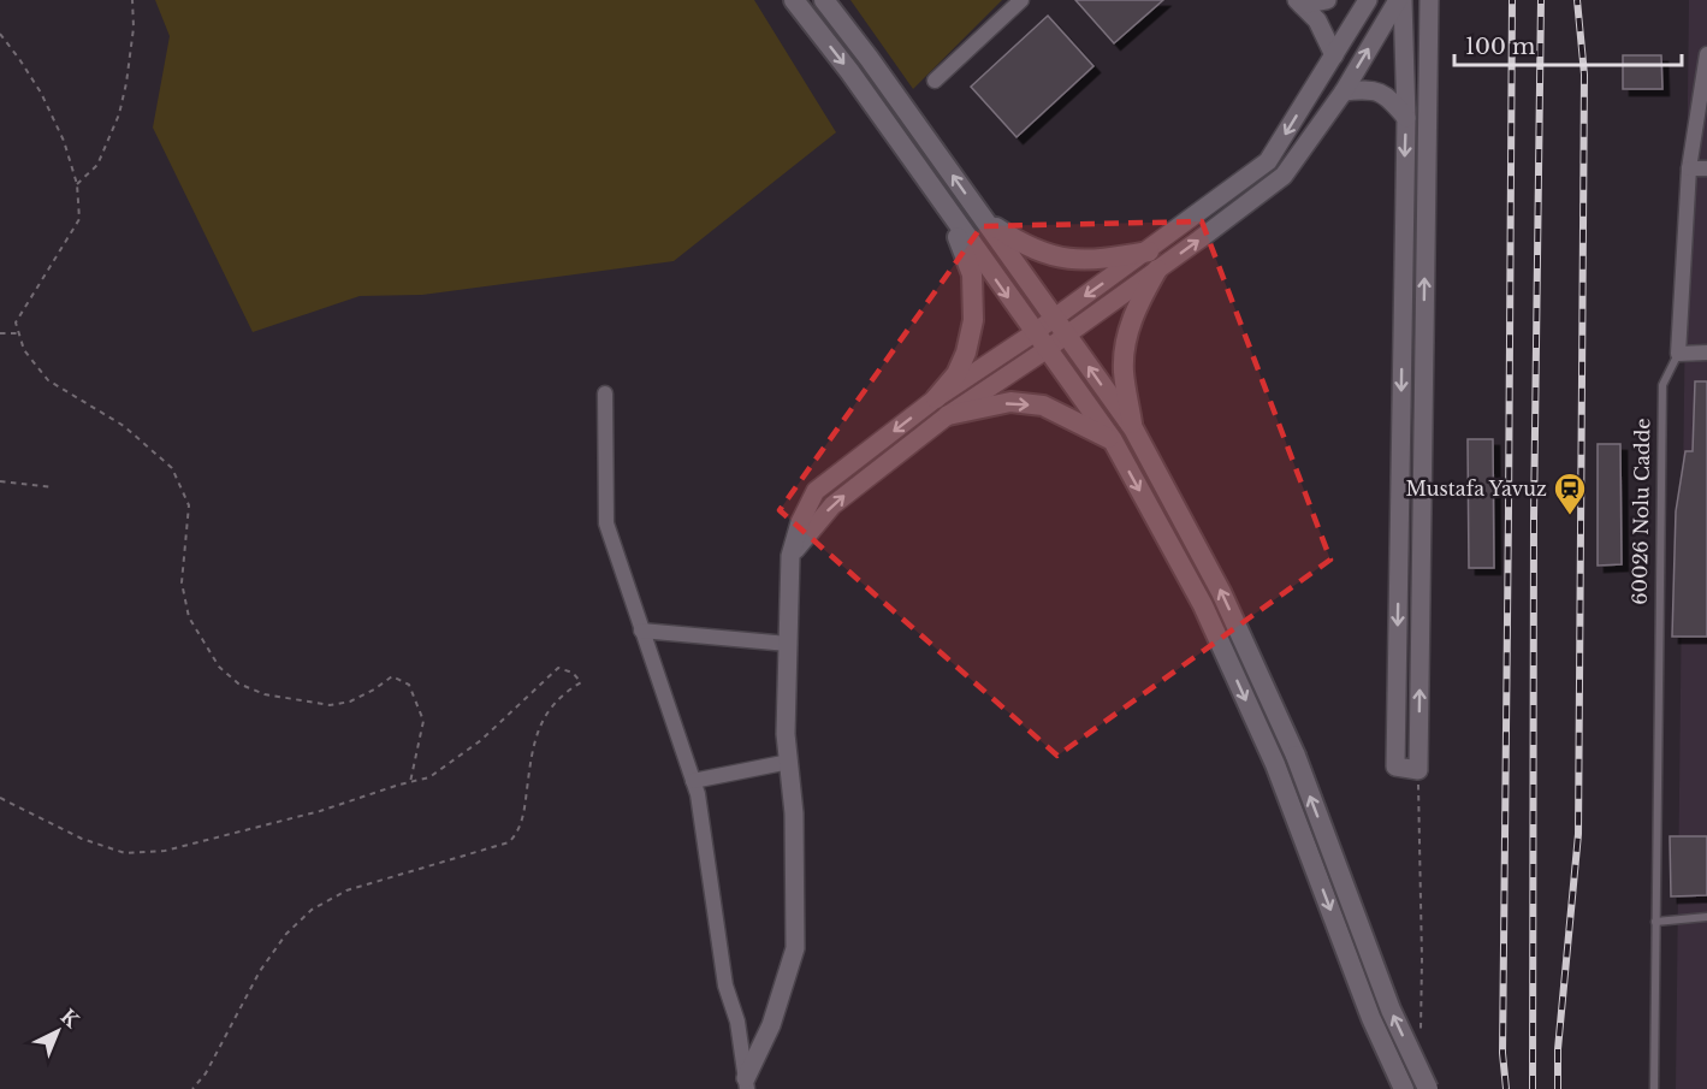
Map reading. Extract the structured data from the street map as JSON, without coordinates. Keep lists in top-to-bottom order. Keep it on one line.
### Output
{"streets":{"street":["60026 Nolu Cadde"]},"places":{"station":["Mustafa Yavuz"]},"scale_bar":"100 m","north":"top right"}
